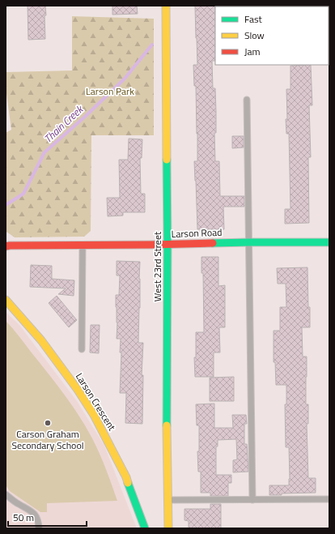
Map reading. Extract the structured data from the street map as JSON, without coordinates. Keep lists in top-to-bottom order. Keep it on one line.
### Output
{"streets":{"street":["Larson Road","West 23rd Street","Larson Crescent"]},"crossings":[["Larson Road","West 23rd Street"]],"water":["Thain Creek"],"parks":["Larson Park"],"places":["Carson Graham Secondary School"],"legend":["Fast","Slow","Jam"],"scale_bar":"50 m"}
